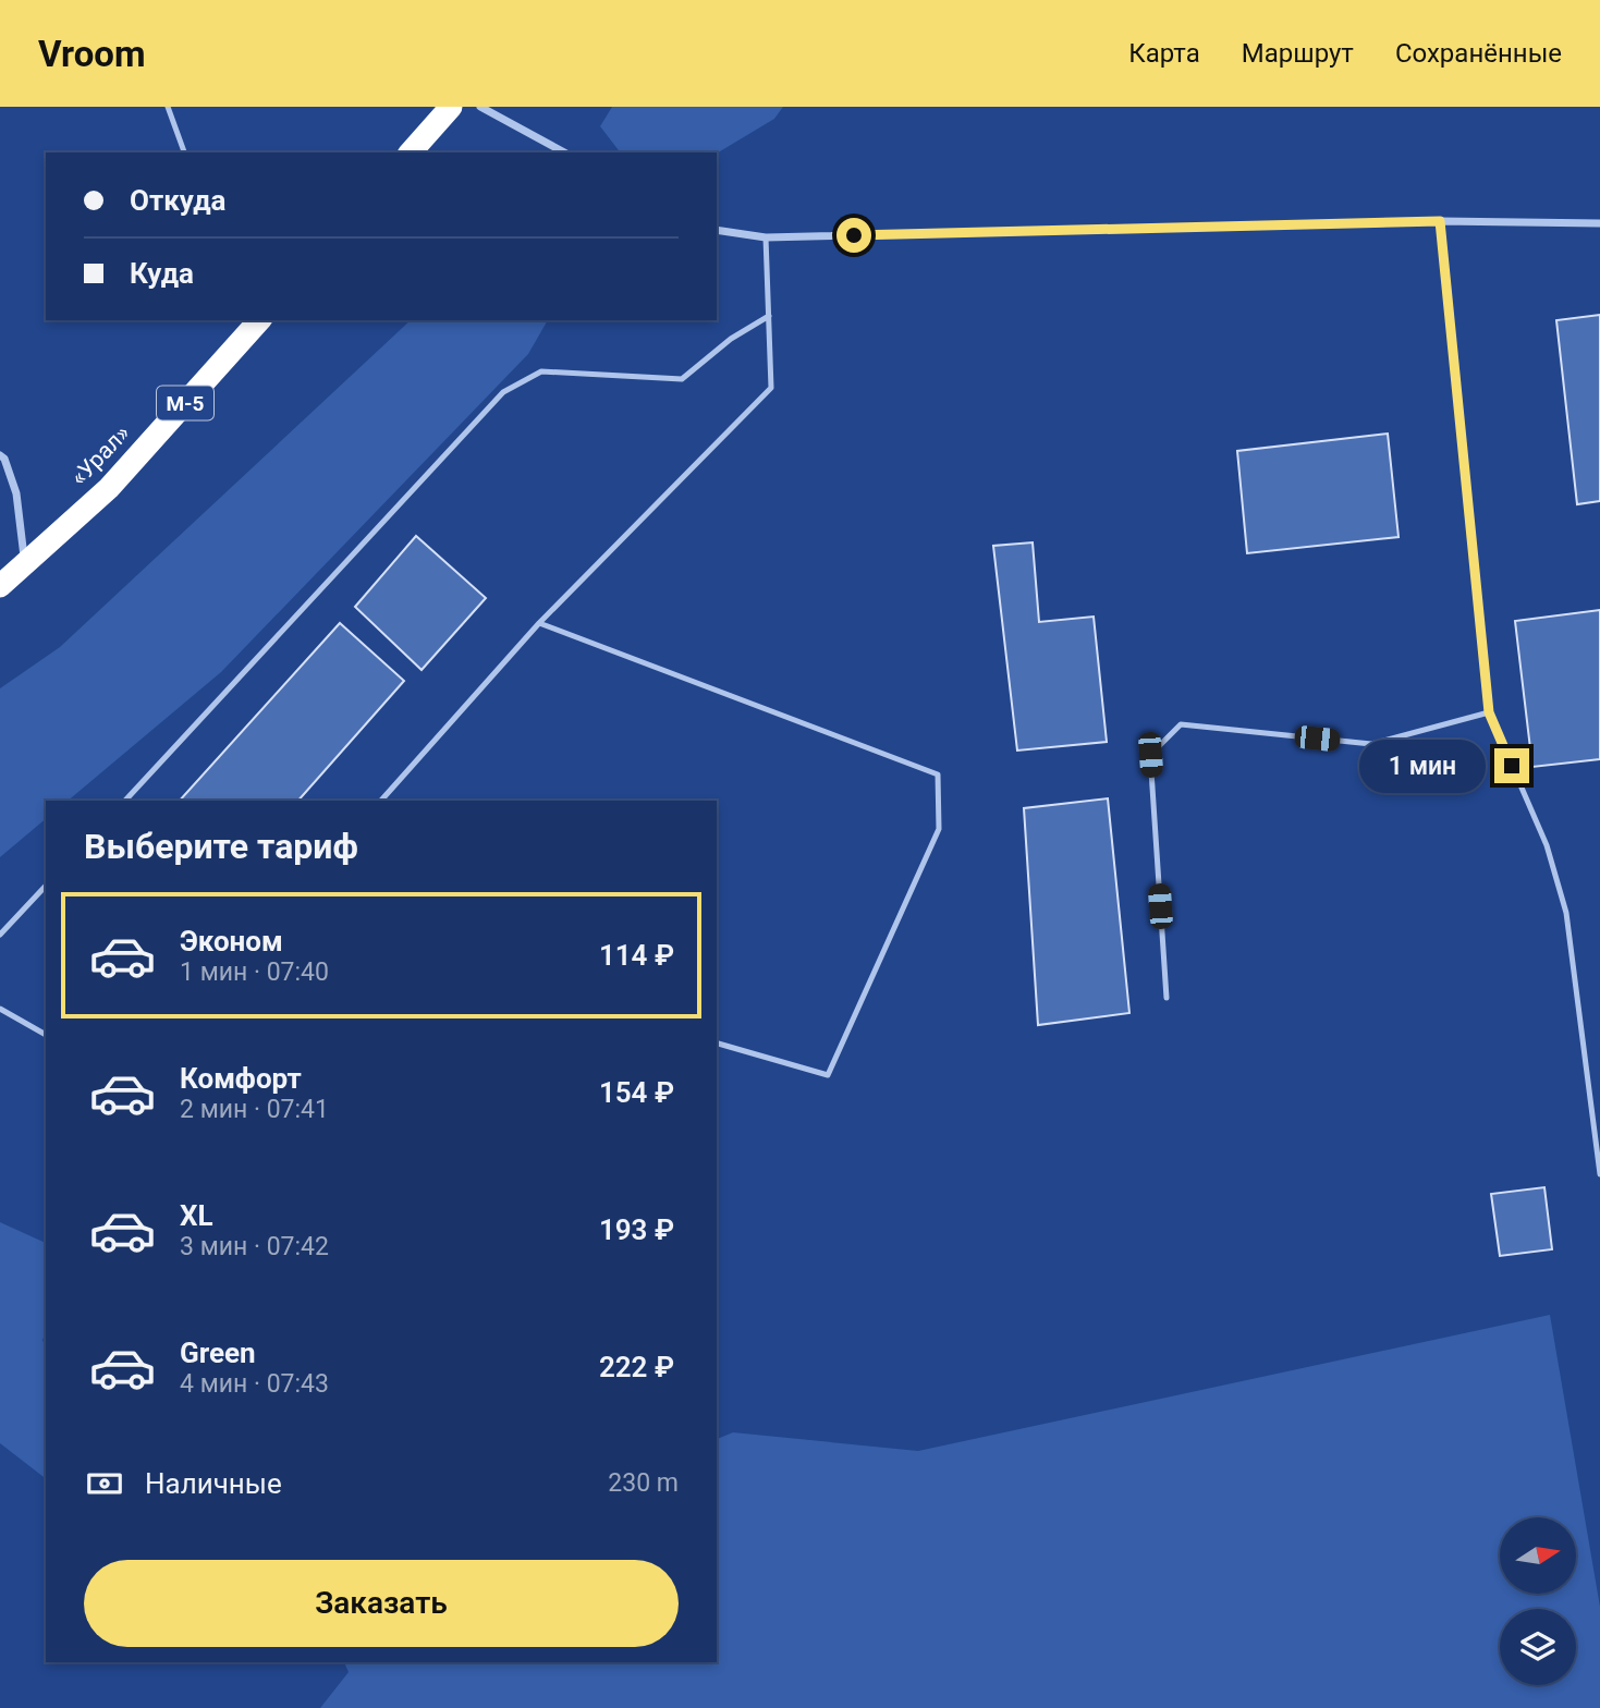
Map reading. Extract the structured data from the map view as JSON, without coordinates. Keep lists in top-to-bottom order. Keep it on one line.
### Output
{"streets":{"highway":["М-5","«Урал»"]},"north":"right","page":{"header":"Vroom","nav":["Карта","Маршрут","Сохранённые"],"banner":["Откуда","Куда"],"bubble":"1 мин","heading":"Выберите тариф","list":[{"name":"Эконом","note":"1 мин · 07:40","value":"114 ₽"},{"name":"Комфорт","note":"2 мин · 07:41","value":"154 ₽"},{"name":"XL","note":"3 мин · 07:42","value":"193 ₽"},{"name":"Green","note":"4 мин · 07:43","value":"222 ₽"}],"pay":["Наличные","230 m"],"buttons":"Заказать"}}
